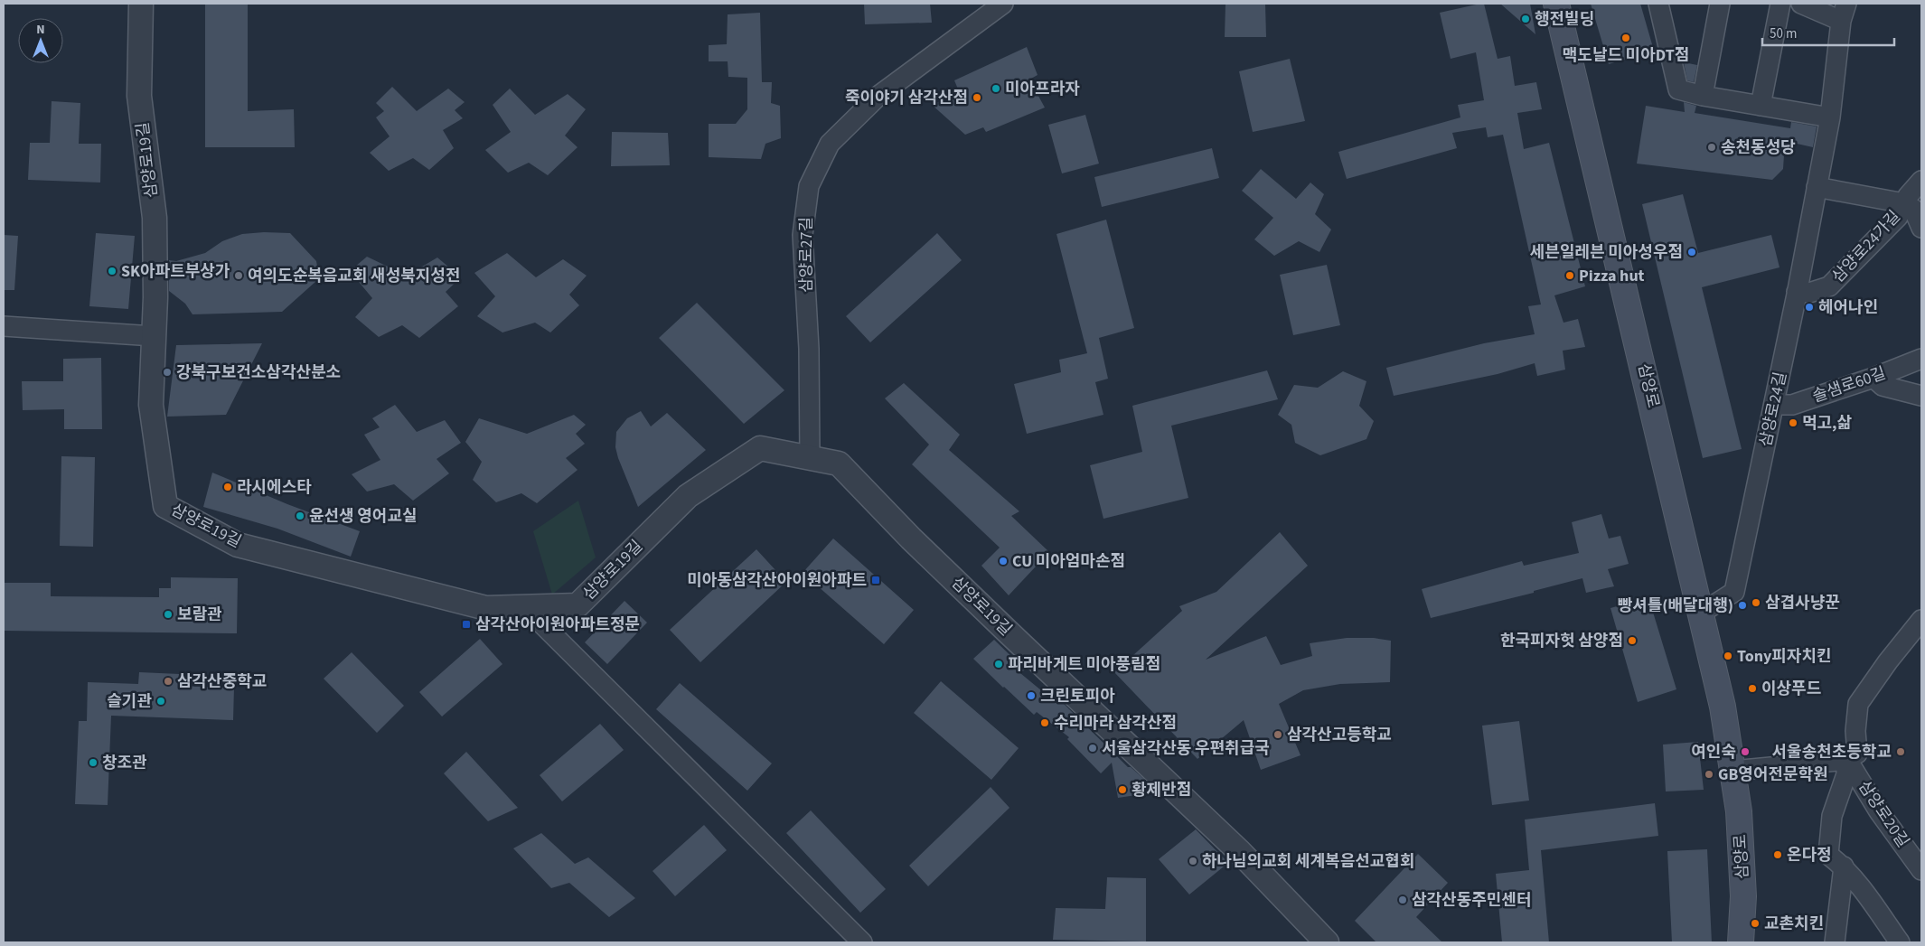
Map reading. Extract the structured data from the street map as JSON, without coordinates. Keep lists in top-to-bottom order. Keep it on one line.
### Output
{"streets":{"main road":["삼양로"],"street":["삼양로19길","삼양로24가길","삼양로27길","솔샘로60길","삼양로24길","삼양로20길"]},"crossings":[["삼양로19길","삼양로27길"],["삼양로24가길","삼양로24길"],["솔샘로60길","삼양로24길"],["삼양로","삼양로24길"]],"places":{"other":["행전빌딩","맥도날드 미아DT점","미아프라자","죽이야기 삼각산점","송천동성당","세븐일레븐 미아성우점","SK아파트부상가","여의도순복음교회 새성북지성전","Pizza hut","헤어나인","강북구보건소삼각산분소","먹고,삶","라시에스타","윤선생 영어교실","CU 미아엄마손점","삼겹사냥꾼","빵셔틀(배달대행)","보람관","한국피자헛 삼양점","Tony피자치킨","파리바게트 미아풍림점","삼각산중학교","이상푸드","크린토피아","슬기관","수리마라 삼각산점","삼각산고등학교","서울삼각산동 우편취급국","여인숙","서울송천초등학교","창조관","GB영어전문학원","황제반점","온다정","하나님의교회 세계복음선교협회","삼각산동주민센터","교촌치킨"],"transit":["미아동삼각산아이원아파트","삼각산아이원아파트정문"]},"scale_bar":"50 m","north":"top"}
